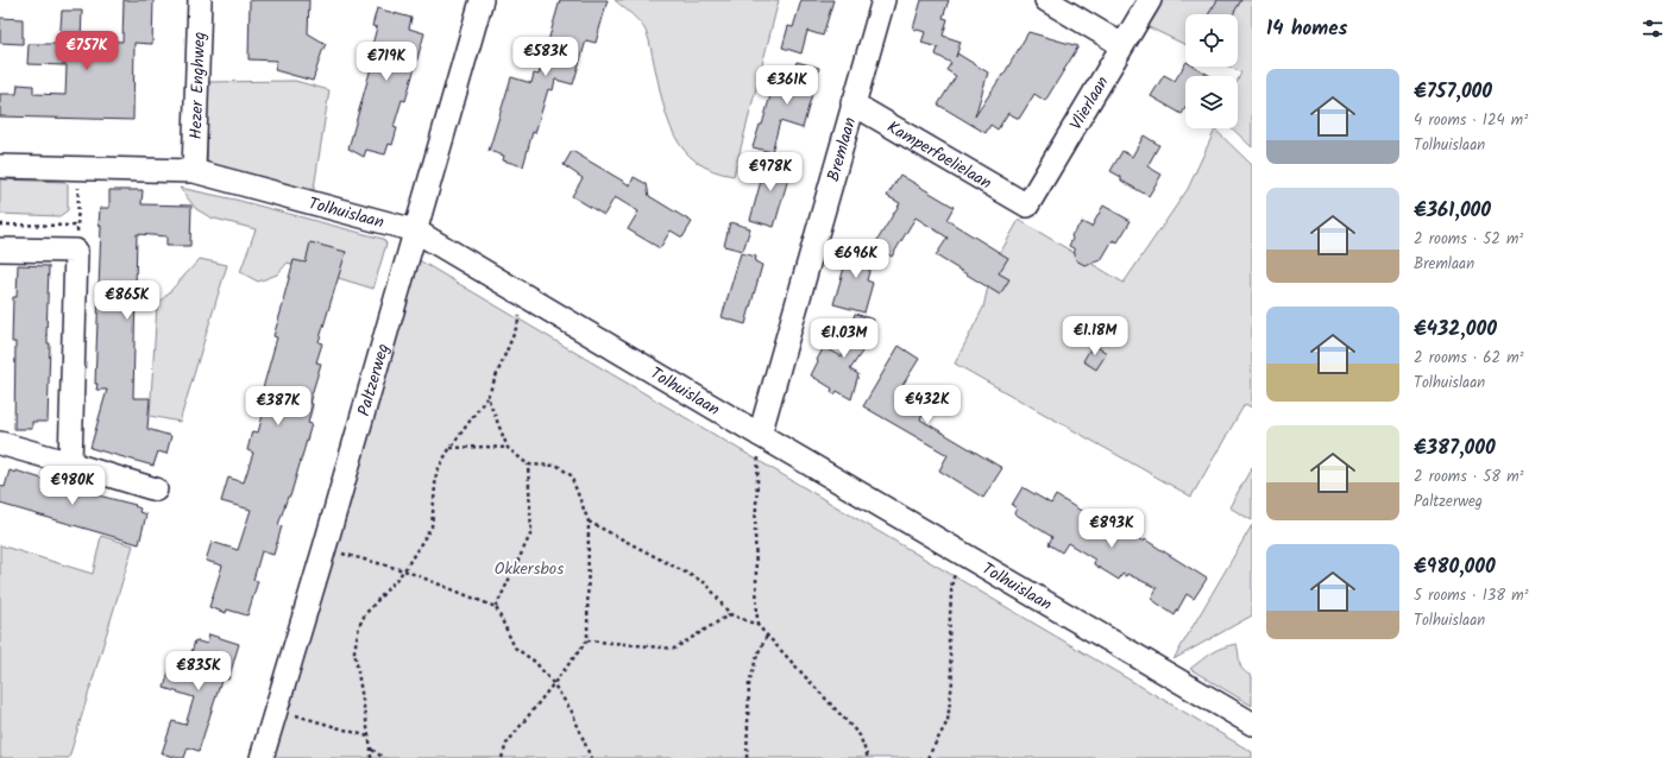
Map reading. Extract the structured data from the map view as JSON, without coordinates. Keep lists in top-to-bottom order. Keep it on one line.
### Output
{"streets":{"street":["Hezer Enghweg","Vlierlaan","Bremlaan","Kamperfoelielaan","Tolhuislaan","Paltzerweg"]},"crossings":[["Hezer Enghweg","Tolhuislaan"],["Vlierlaan","Kamperfoelielaan"],["Bremlaan","Kamperfoelielaan"],["Bremlaan","Tolhuislaan"],["Tolhuislaan","Paltzerweg"]],"parks":["Okkersbos"],"page":{"heading":"14 homes","price":["€757K","€583K","€719K","€361K","€978K","€696K","€865K","€1.18M","€1.03M","€432K","€387K","€980K","€893K","€835K"],"list":[{"name":"€757,000","note":"4 rooms · 124 m² · Tolhuislaan"},{"name":"€361,000","note":"2 rooms · 52 m² · Bremlaan"},{"name":"€432,000","note":"2 rooms · 62 m² · Tolhuislaan"},{"name":"€387,000","note":"2 rooms · 58 m² · Paltzerweg"},{"name":"€980,000","note":"5 rooms · 138 m² · Tolhuislaan"}]}}
